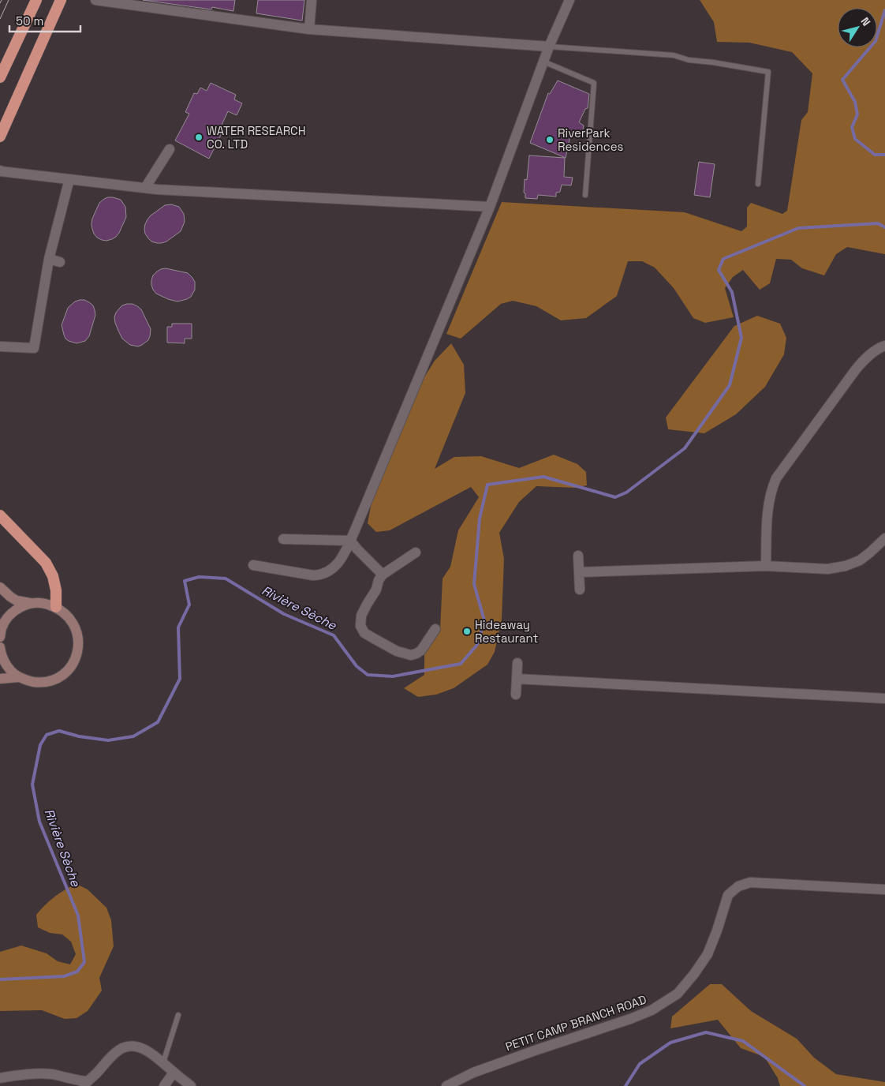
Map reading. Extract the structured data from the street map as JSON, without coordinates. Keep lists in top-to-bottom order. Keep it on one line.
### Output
{"streets":{"street":["PETIT CAMP BRANCH ROAD"]},"water":["Rivière Sèche"],"places":["WATER RESEARCH CO. LTD","RiverPark Residences","Hideaway Restaurant"],"scale_bar":"50 m","north":"top right"}
